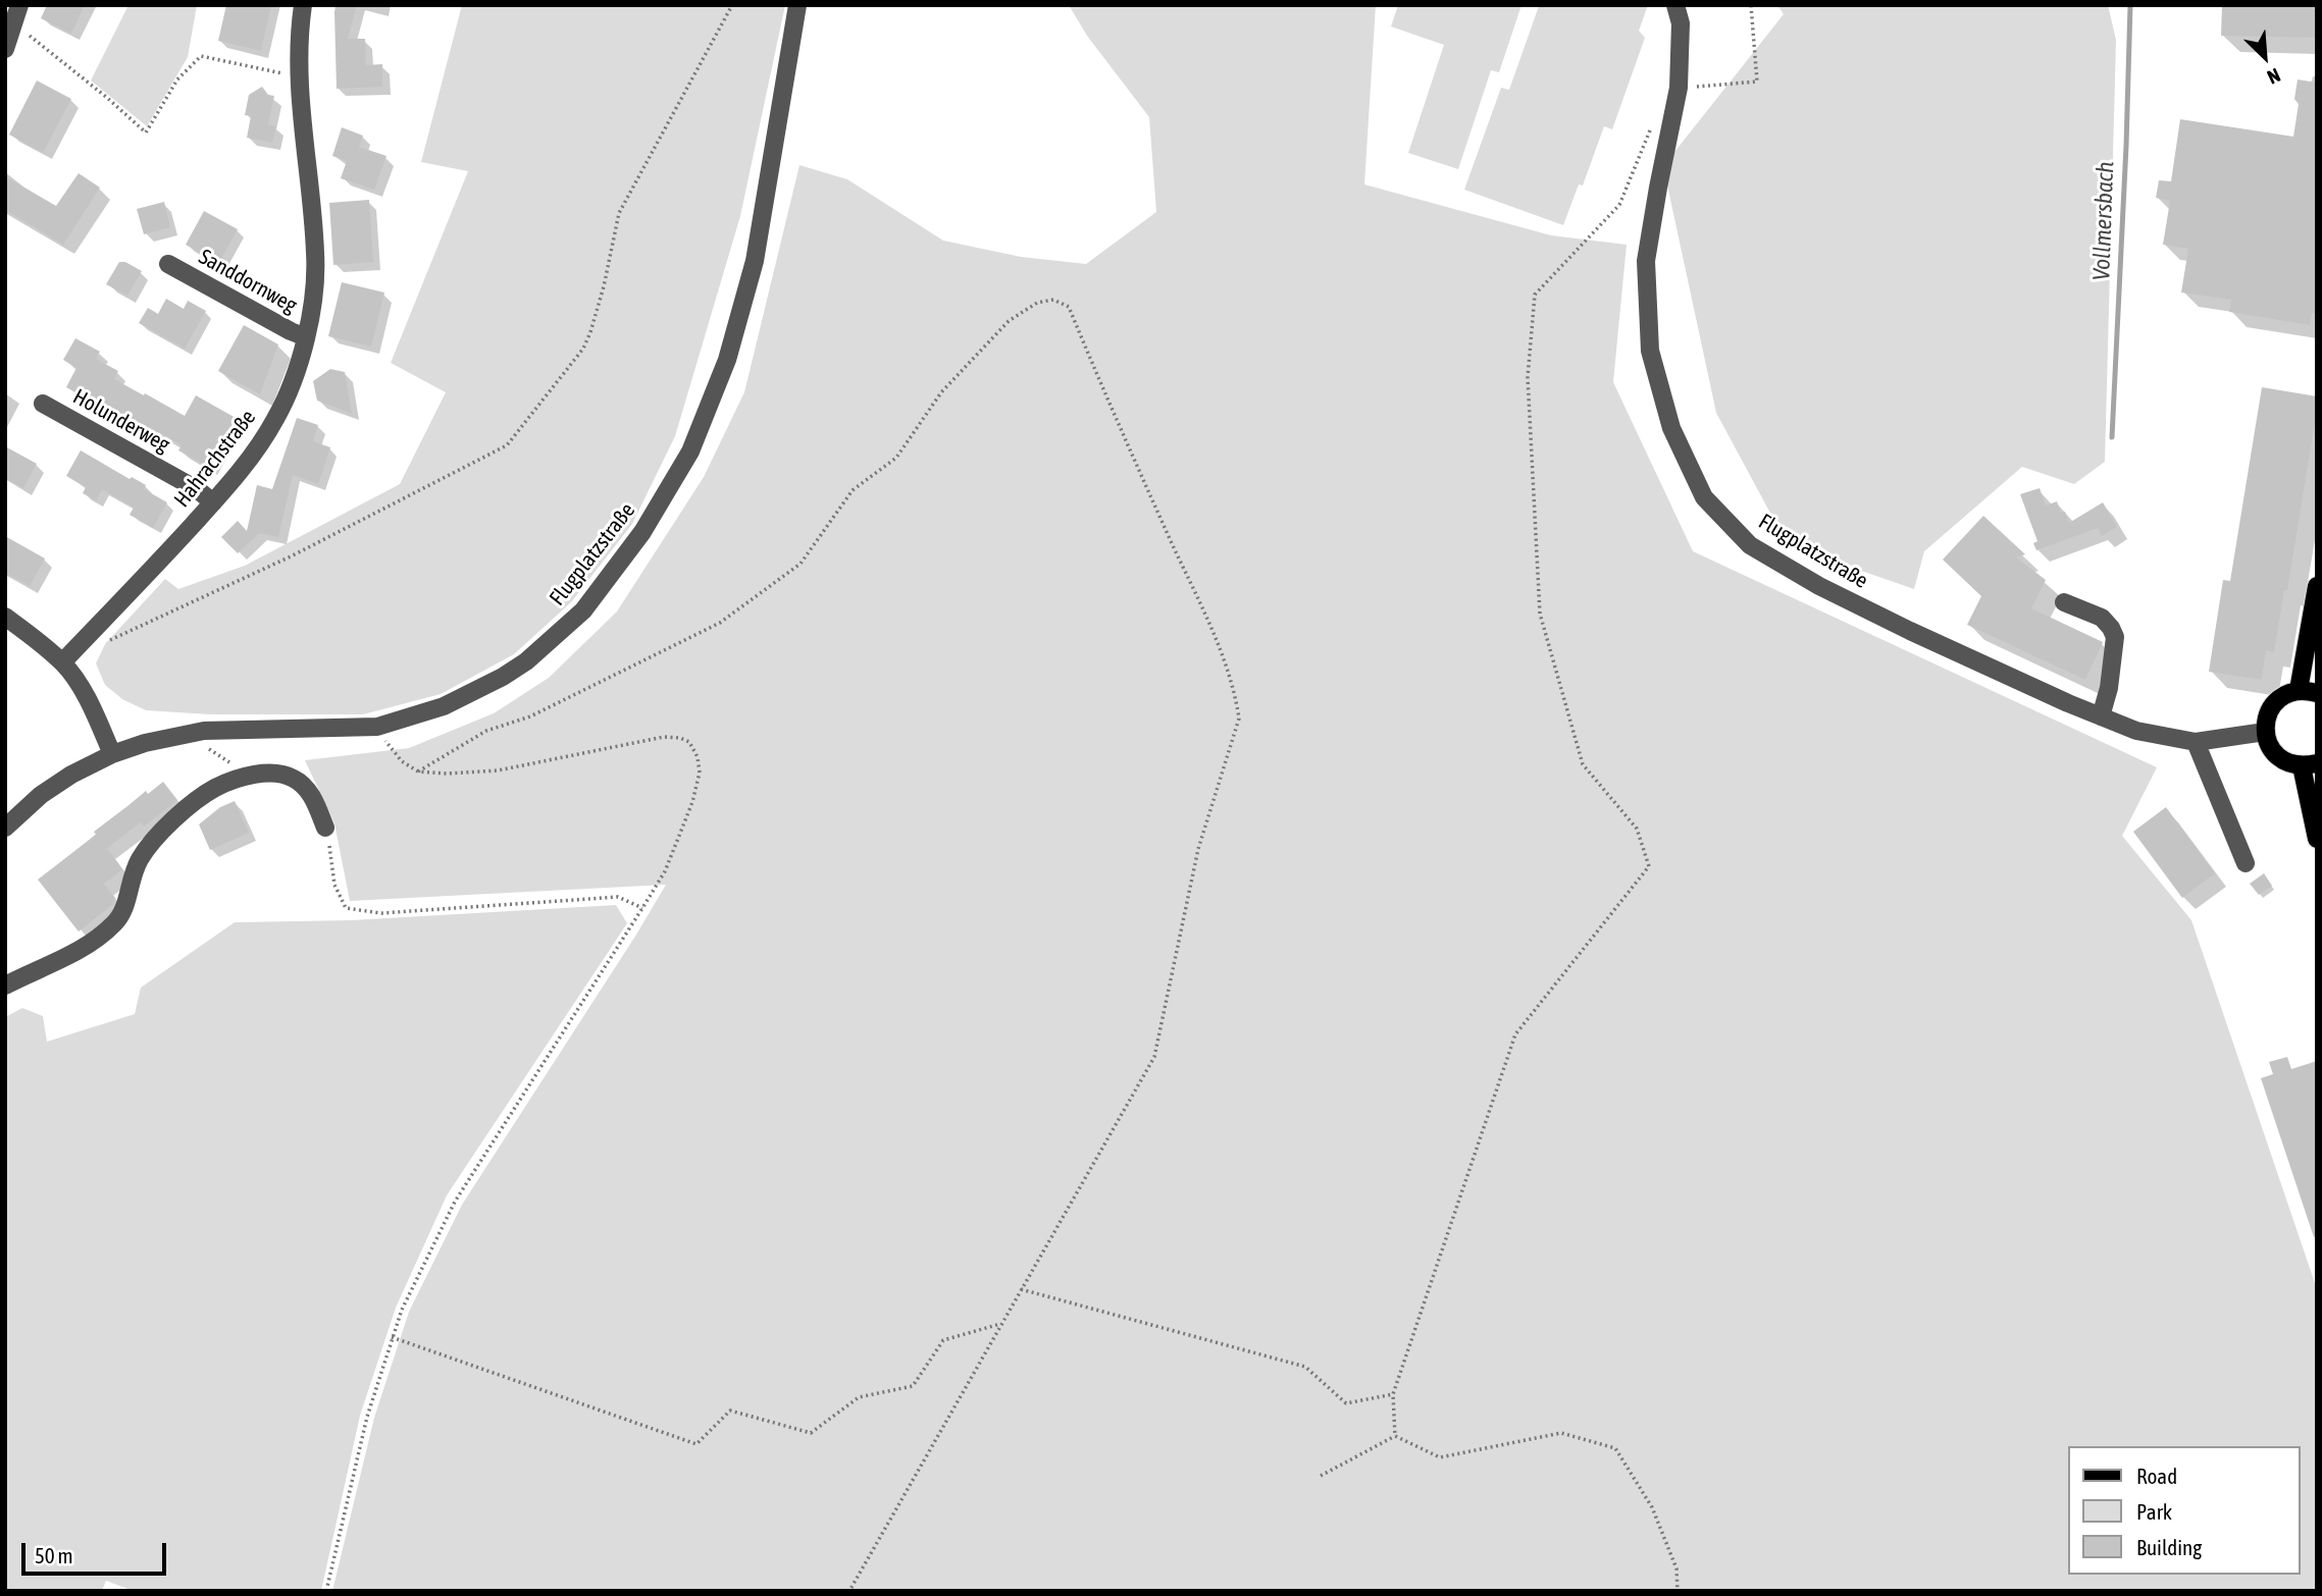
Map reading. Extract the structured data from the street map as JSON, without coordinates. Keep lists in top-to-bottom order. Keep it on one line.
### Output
{"streets":{"street":["Sanddornweg","Holunderweg","Hahrachstraße","Flugplatzstraße"]},"crossings":[["Sanddornweg","Hahrachstraße"],["Holunderweg","Hahrachstraße"]],"water":["Vollmersbach"],"legend":["Road","Park","Building"],"scale_bar":"50 m","north":"bottom right"}
